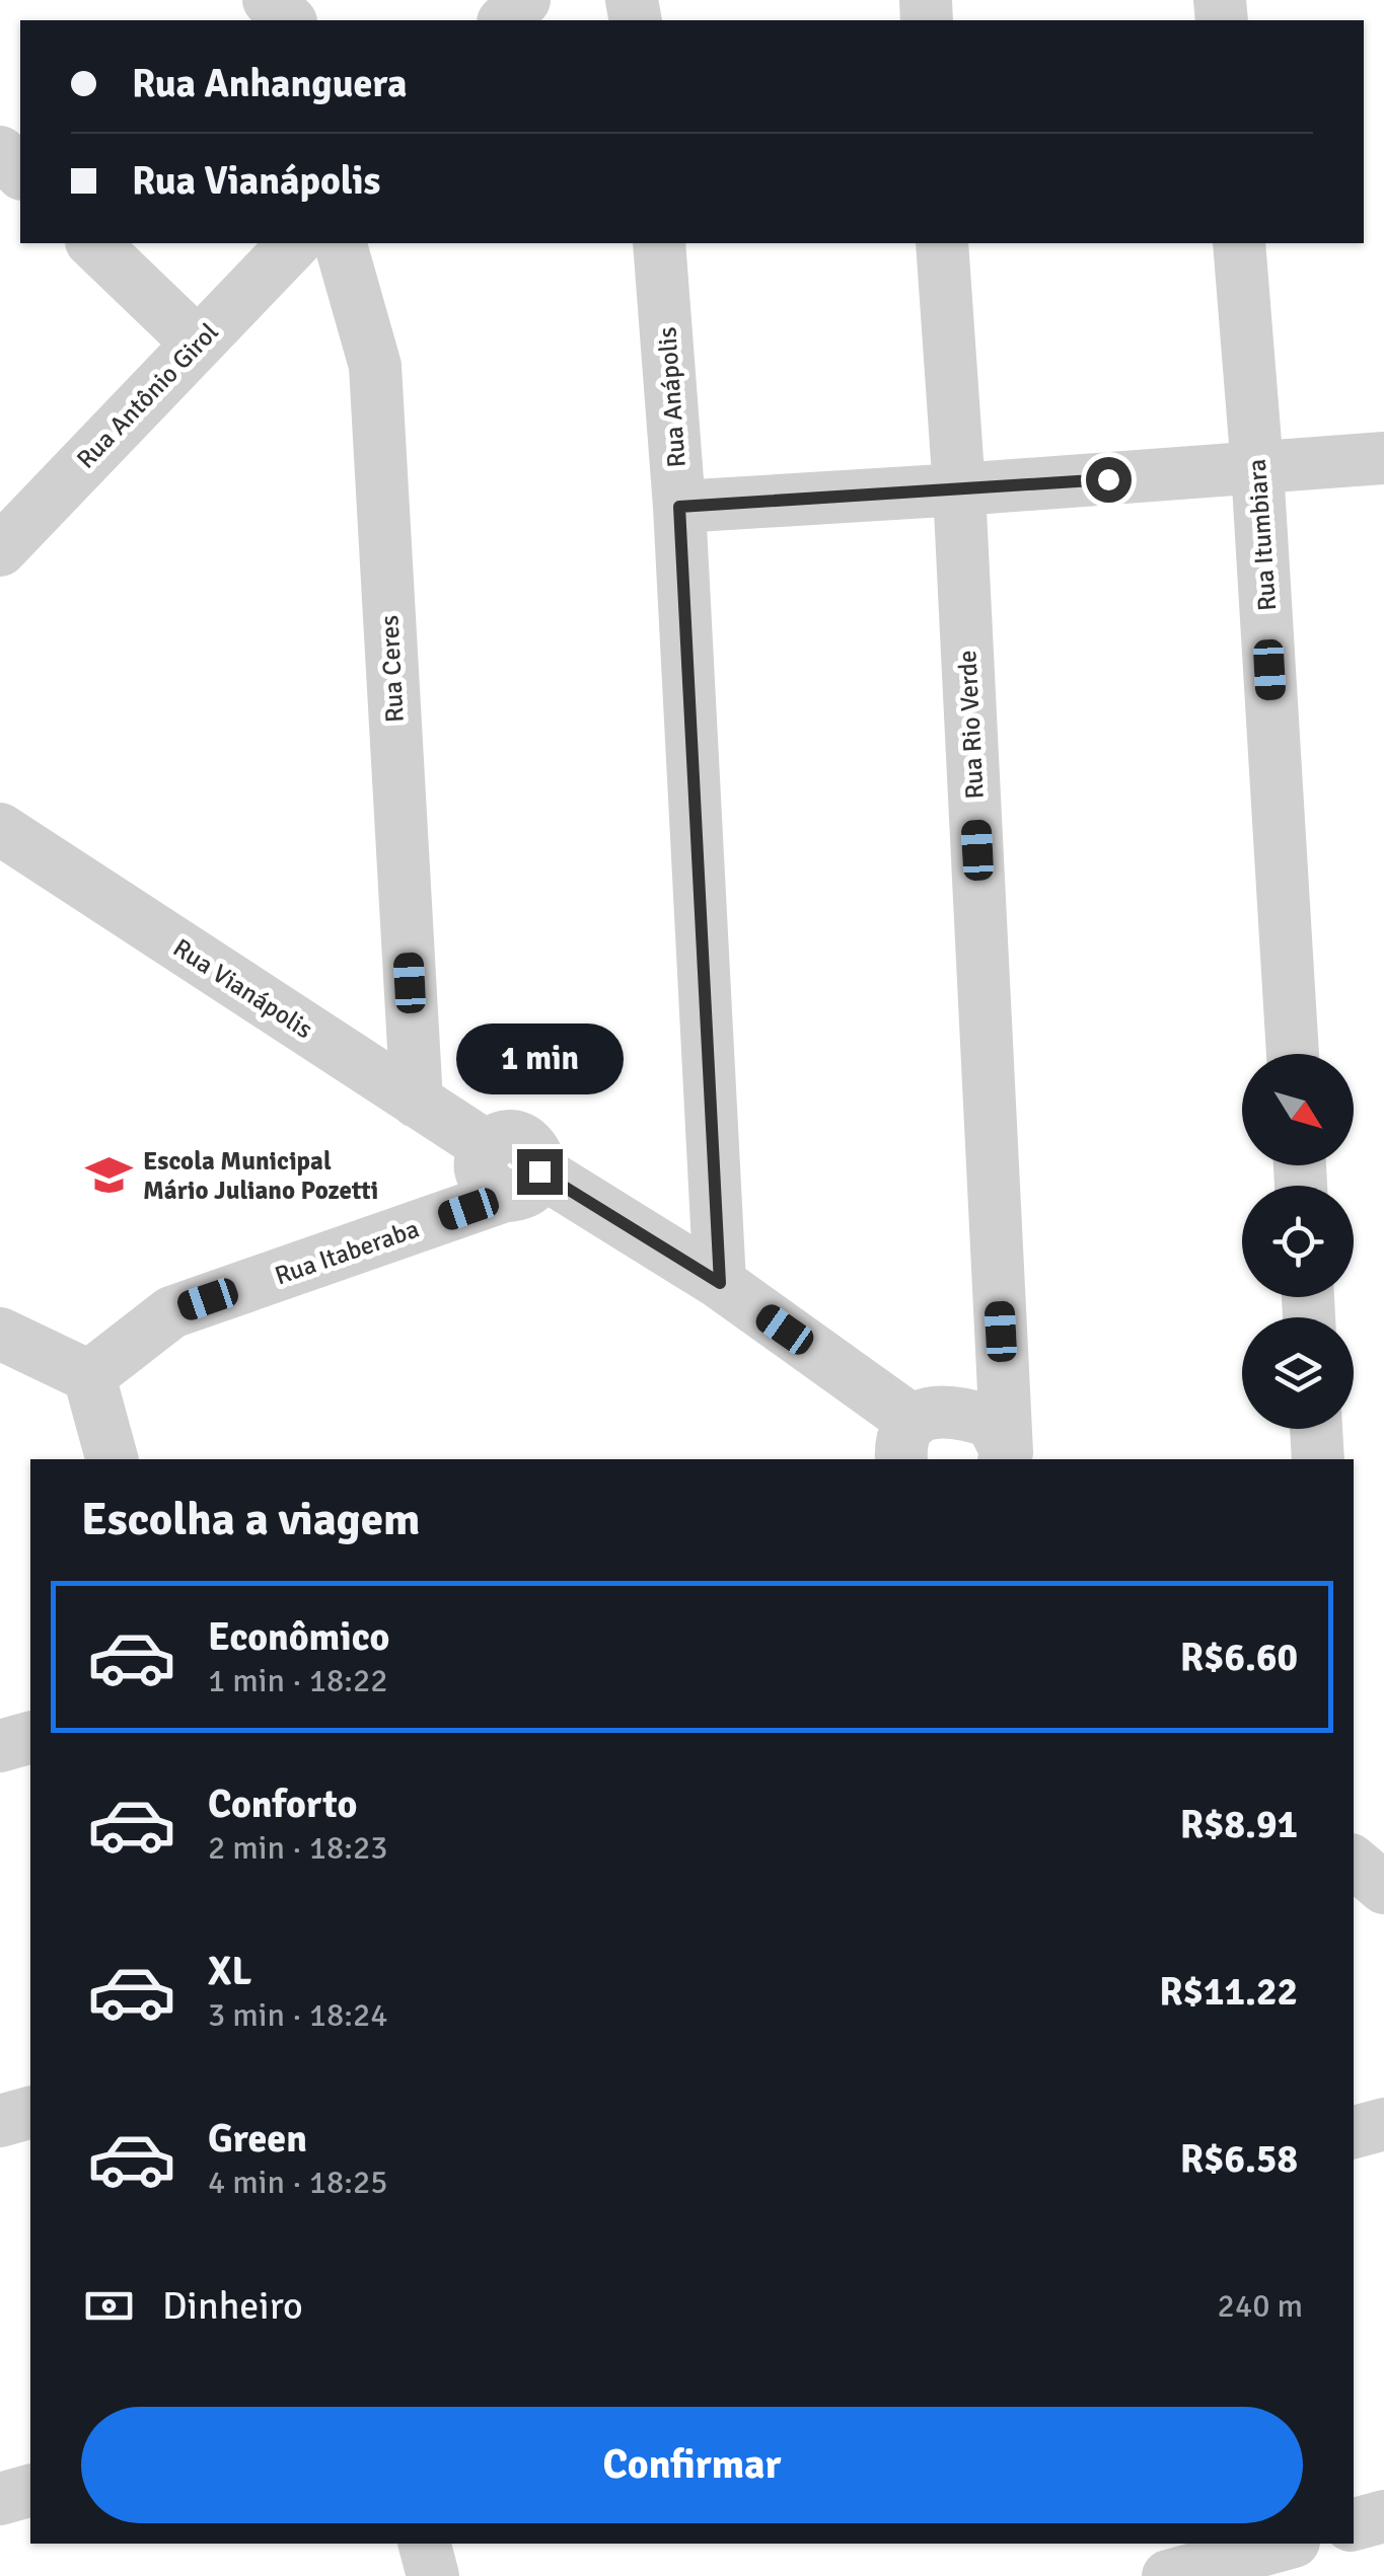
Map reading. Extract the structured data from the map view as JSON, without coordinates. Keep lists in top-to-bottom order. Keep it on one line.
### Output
{"streets":{"street":["Rua Antônio Girol","Rua Anápolis","Rua Itumbiara","Rua Ceres","Rua Rio Verde","Rua Vianápolis","Rua Itaberaba"]},"crossings":[["Rua Anápolis","Rua Vianápolis"],["Rua Ceres","Rua Vianápolis"],["Rua Vianápolis","Rua Itaberaba"]],"places":{"school or university":["Escola Municipal Mário Juliano Pozetti"]},"north":"bottom right","page":{"banner":["Rua Anhanguera","Rua Vianápolis"],"bubble":"1 min","heading":"Escolha a viagem","list":[{"name":"Econômico","note":"1 min · 18:22","value":"R$6.60"},{"name":"Conforto","note":"2 min · 18:23","value":"R$8.91"},{"name":"XL","note":"3 min · 18:24","value":"R$11.22"},{"name":"Green","note":"4 min · 18:25","value":"R$6.58"}],"pay":["Dinheiro","240 m"],"buttons":"Confirmar"}}
